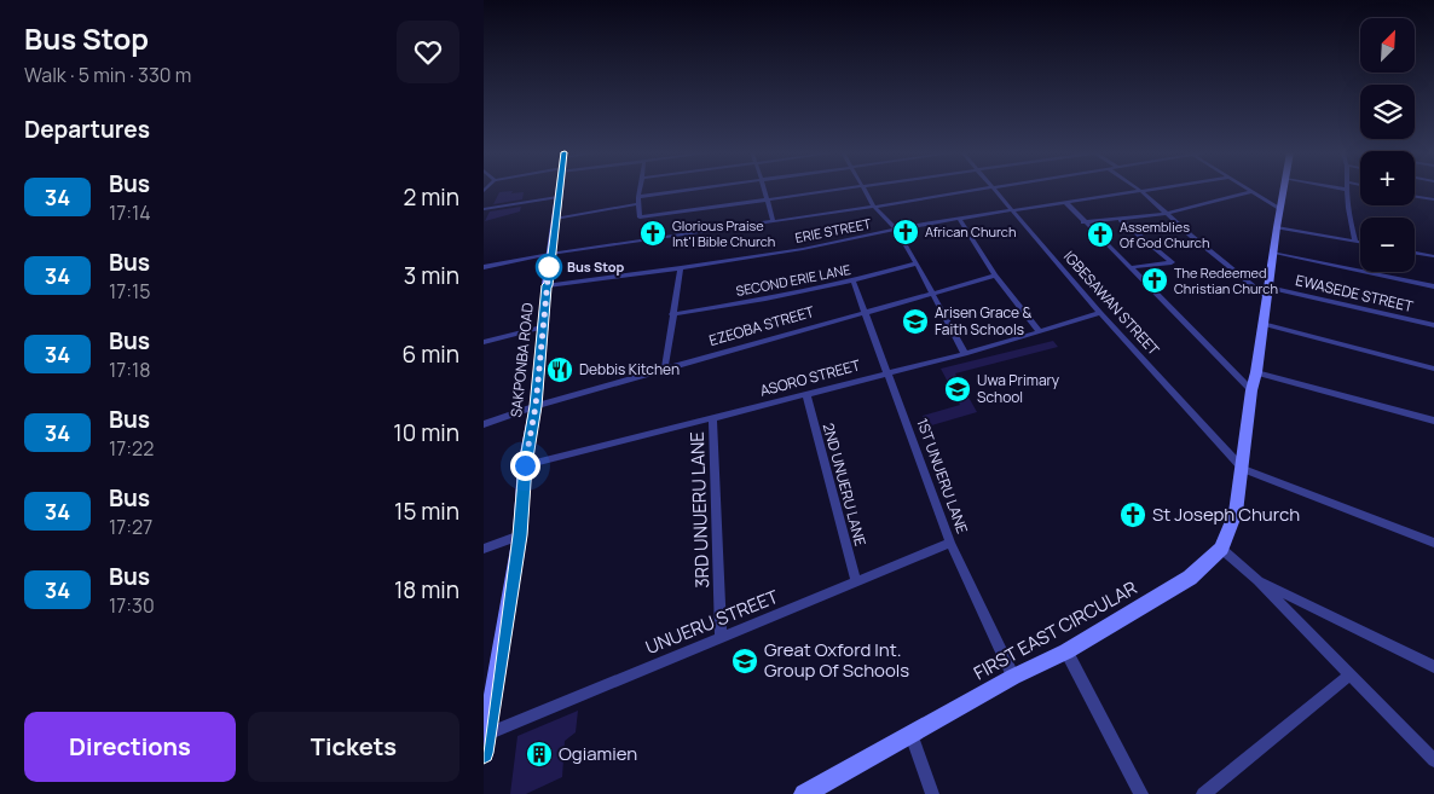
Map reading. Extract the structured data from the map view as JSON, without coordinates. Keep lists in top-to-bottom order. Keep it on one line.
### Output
{"streets":{"street":["ERIE STREET","SECOND ERIE LANE","EWASEDE STREET","IGBESAWAN STREET","EZEOBA STREET","SAKPONBA ROAD","ASORO STREET","1ST UNUERU LANE","2ND UNUERU LANE","3RD UNUERU LANE","UNUERU STREET","FIRST EAST CIRCULAR"]},"crossings":[["ERIE STREET","EWASEDE STREET"],["ERIE STREET","IGBESAWAN STREET"],["ERIE STREET","SAKPONBA ROAD"],["SECOND ERIE LANE","1ST UNUERU LANE"],["EWASEDE STREET","FIRST EAST CIRCULAR"],["IGBESAWAN STREET","ASORO STREET"],["IGBESAWAN STREET","FIRST EAST CIRCULAR"],["EZEOBA STREET","SAKPONBA ROAD"],["EZEOBA STREET","1ST UNUERU LANE"],["SAKPONBA ROAD","ASORO STREET"],["SAKPONBA ROAD","UNUERU STREET"],["ASORO STREET","1ST UNUERU LANE"],["ASORO STREET","2ND UNUERU LANE"],["ASORO STREET","3RD UNUERU LANE"],["1ST UNUERU LANE","UNUERU STREET"],["1ST UNUERU LANE","FIRST EAST CIRCULAR"],["2ND UNUERU LANE","UNUERU STREET"],["3RD UNUERU LANE","UNUERU STREET"]],"places":{"church":["African Church","Glorious Praise Int'l Bible Church","Assemblies Of God Church","The Redeemed Christian Church","St Joseph Church"],"other":["Bus Stop"],"school or university":["Arisen Grace & Faith Schools","Uwa Primary School","Great Oxford Int. Group Of Schools"],"restaurant":["Debbis Kitchen"],"building":["Ogiamien"]},"lines":["bus line 34"],"north":"top right","page":{"heading":[["Bus Stop","Walk · 5 min · 330 m"],"Departures"],"map_buttons":["+","−"],"list":[{"mark":"34","name":"Bus","note":"17:14","value":"2 min"},{"mark":"34","name":"Bus","note":"17:15","value":"3 min"},{"mark":"34","name":"Bus","note":"17:18","value":"6 min"},{"mark":"34","name":"Bus","note":"17:22","value":"10 min"},{"mark":"34","name":"Bus","note":"17:27","value":"15 min"},{"mark":"34","name":"Bus","note":"17:30","value":"18 min"}],"buttons":["Directions","Tickets"]}}
